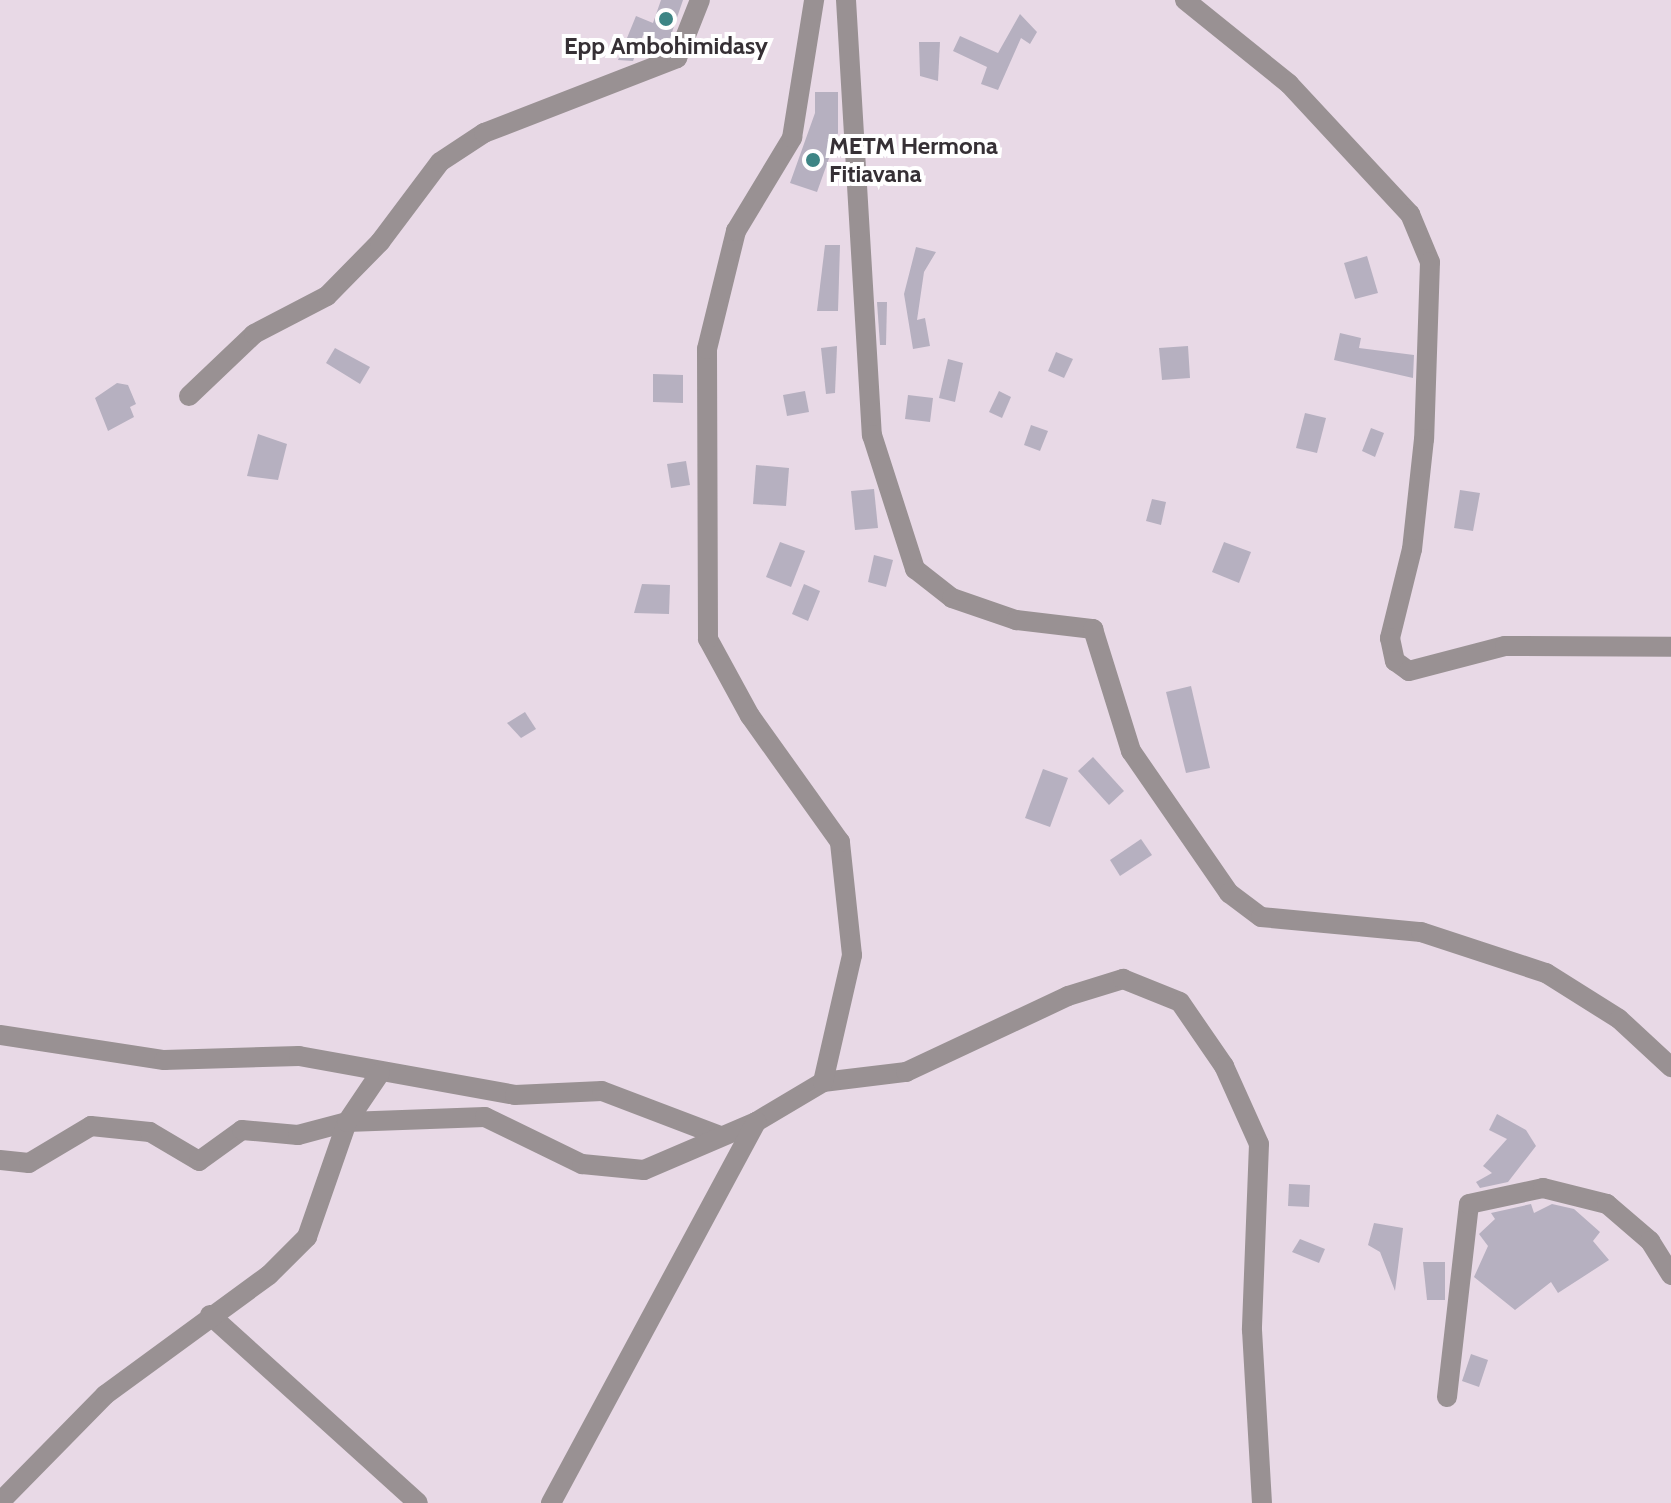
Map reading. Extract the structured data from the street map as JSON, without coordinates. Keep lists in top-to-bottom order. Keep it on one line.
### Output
{"places":["Epp Ambohimidasy","METM Hermona Fitiavana"]}
